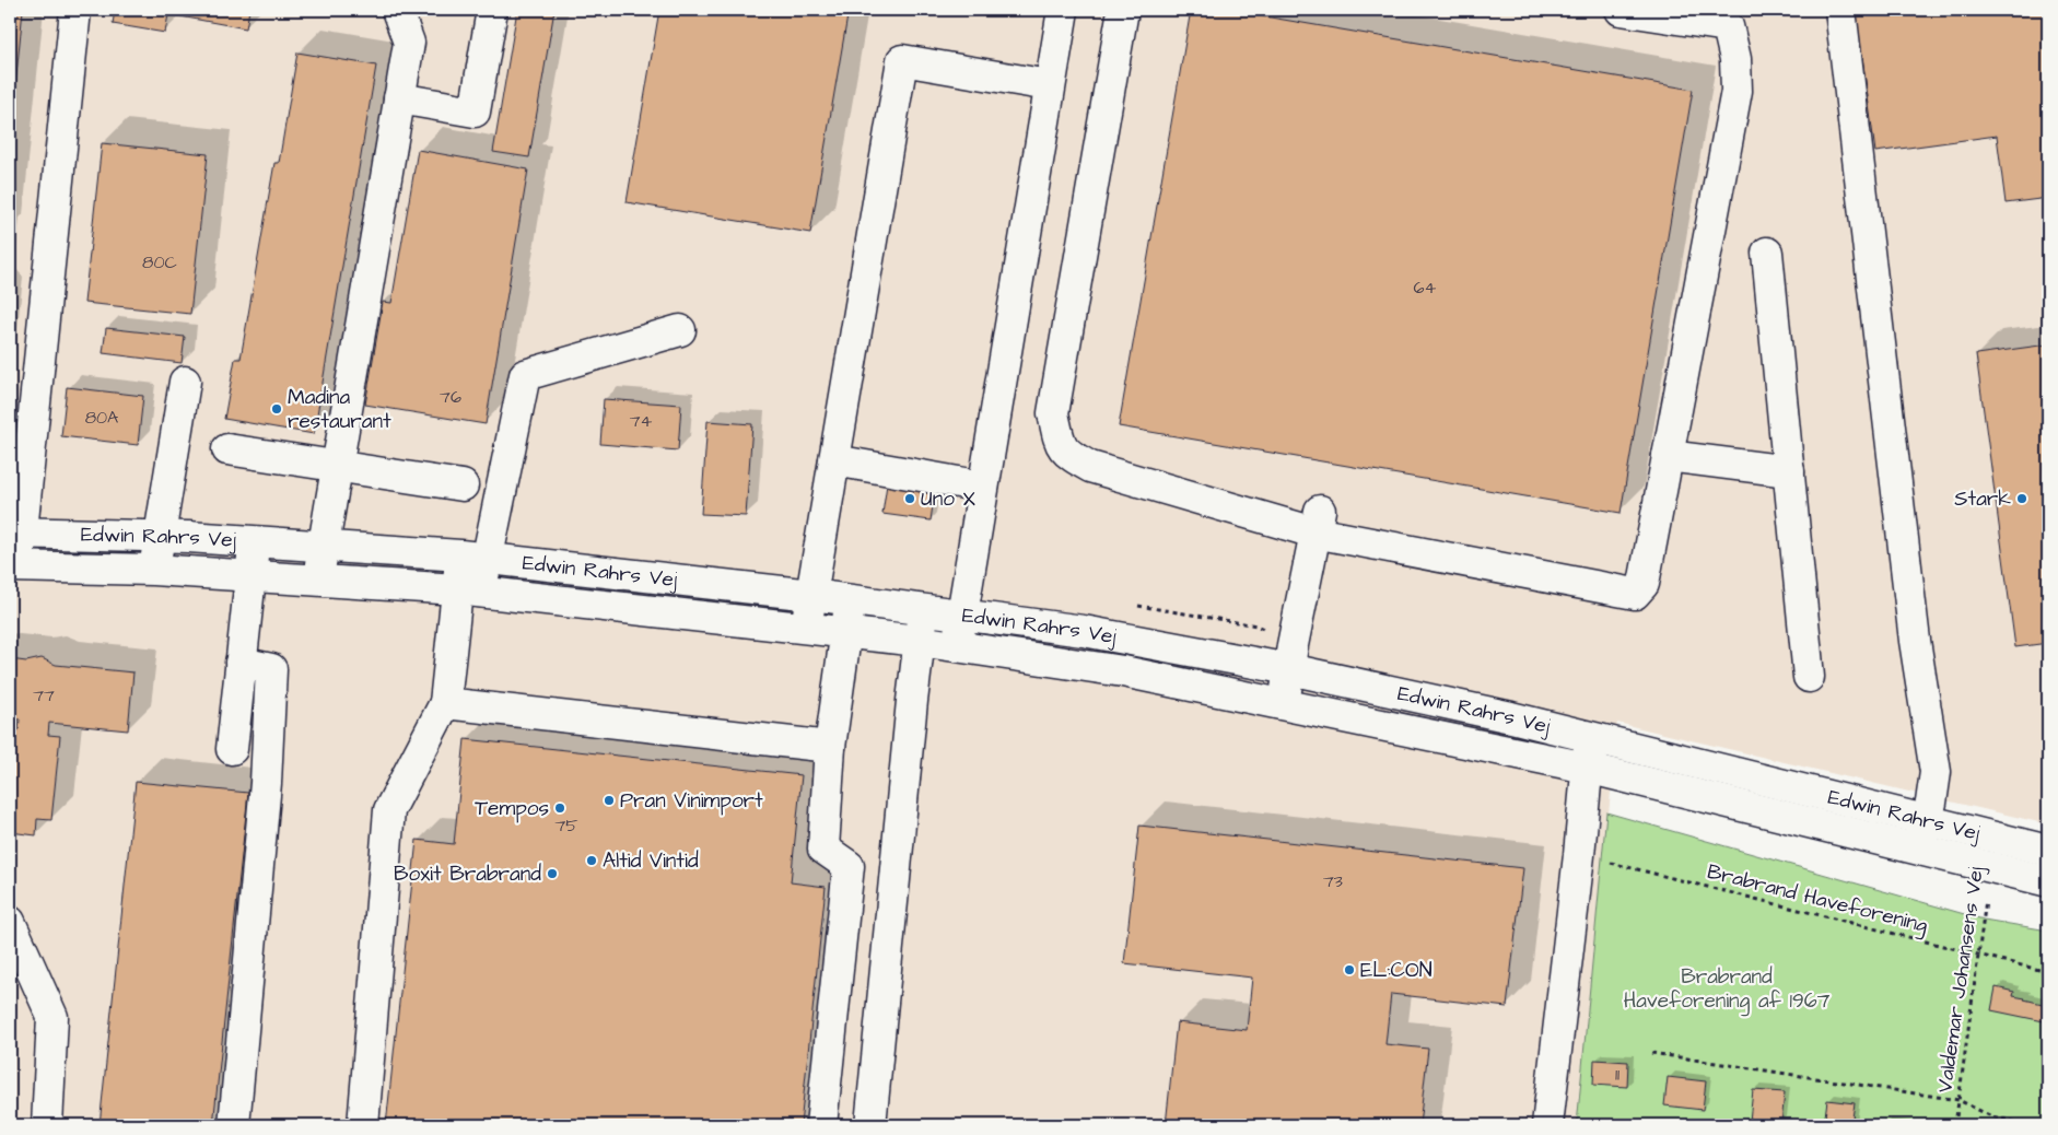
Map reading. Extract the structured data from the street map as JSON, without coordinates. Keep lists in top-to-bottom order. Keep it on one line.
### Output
{"streets":{"street":["Edwin Rahrs Vej"],"path":["Brabrand Haveforening","Valdemar Johansens Vej"]},"crossings":[["Edwin Rahrs Vej","Valdemar Johansens Vej"],["Brabrand Haveforening","Valdemar Johansens Vej"]],"parks":["Brabrand Haveforening af 1967"],"places":["Madina restaurant","Uno X","Stark","Pran Vinimport","Tempos","Altid Vintid","Boxit Brabrand","EL:CON"],"house_numbers":["80C","64","76","80A","74","77","75","73","11"]}
